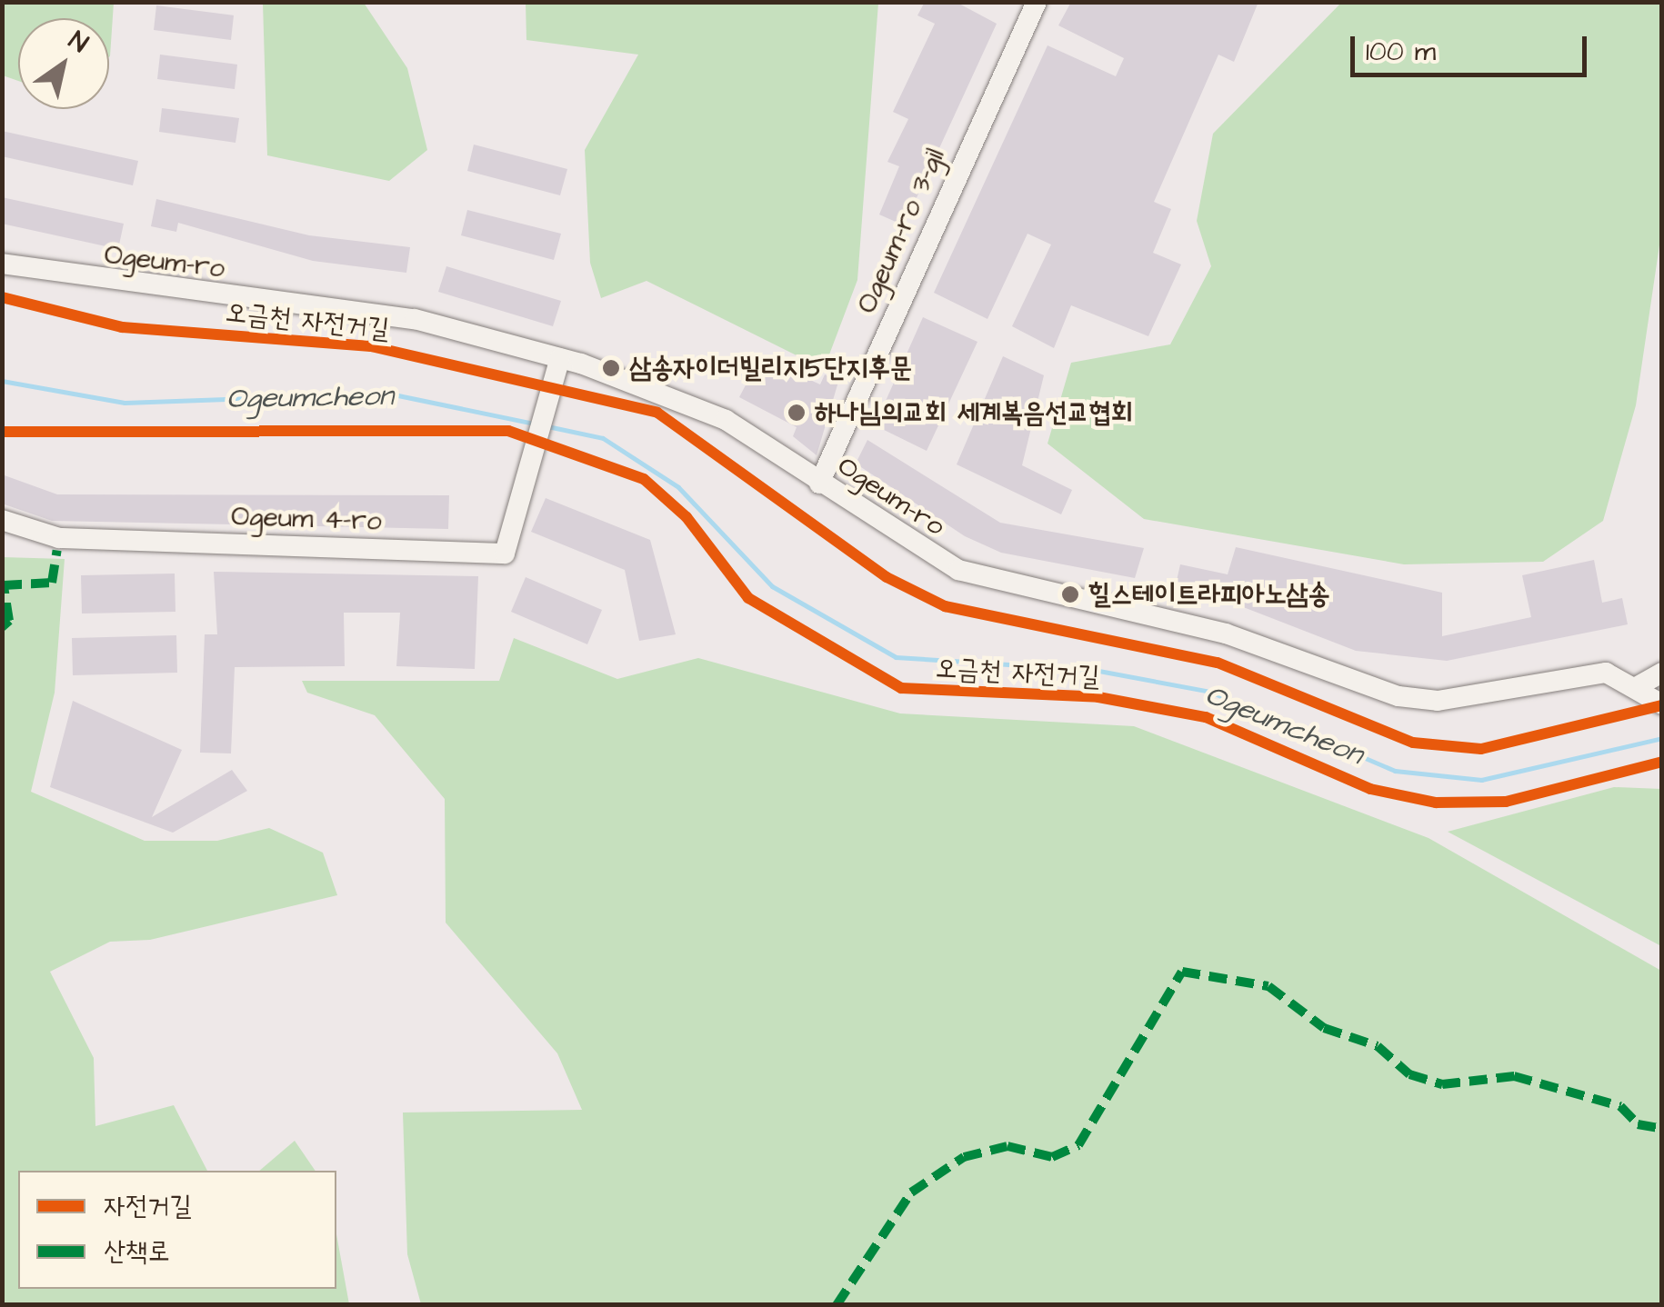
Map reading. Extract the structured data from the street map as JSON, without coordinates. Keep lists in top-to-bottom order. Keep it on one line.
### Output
{"streets":{"street":["Ogeum-ro 3-gil","Ogeum-ro","Ogeum 4-ro"],"cycle path":["오금천 자전거길"]},"crossings":[["Ogeum-ro 3-gil","Ogeum-ro"],["Ogeum-ro","Ogeum 4-ro"]],"water":["Ogeumcheon"],"places":["삼송자이더빌리지5단지후문","하나님의교회 세계복음선교협회","힐스테이트라피아노삼송"],"legend":["자전거길","산책로"],"scale_bar":"100 m","north":"top right"}
